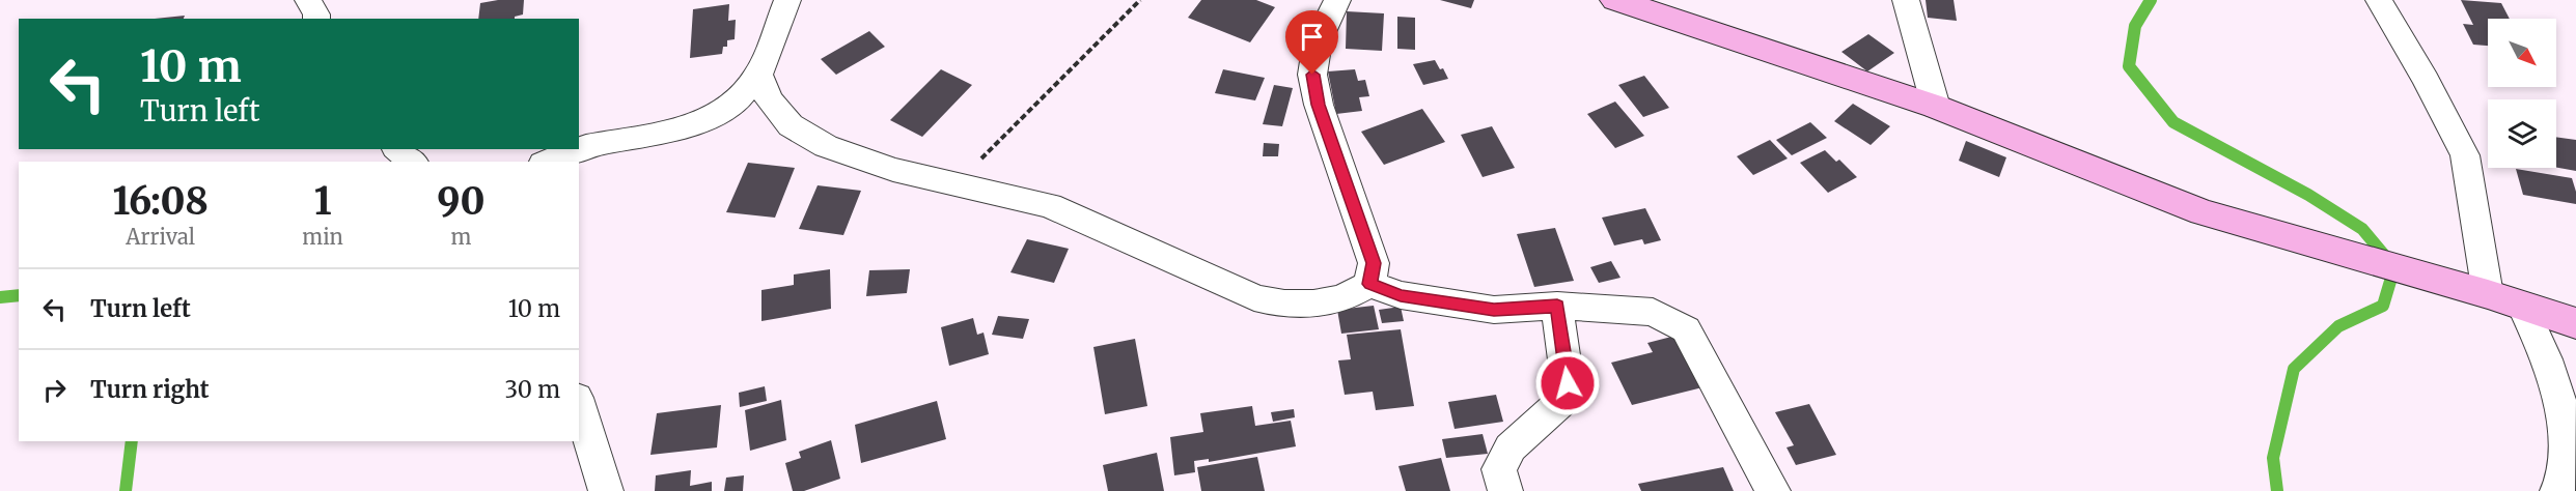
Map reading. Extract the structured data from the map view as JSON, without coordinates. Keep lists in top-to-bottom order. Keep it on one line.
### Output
{"north":"bottom right","page":{"turn":["10 m","Turn left"],"eta":["16:08","Arrival","1","min","90","m"],"list":[{"name":"Turn left","value":"10 m"},{"name":"Turn right","value":"30 m"}]}}
